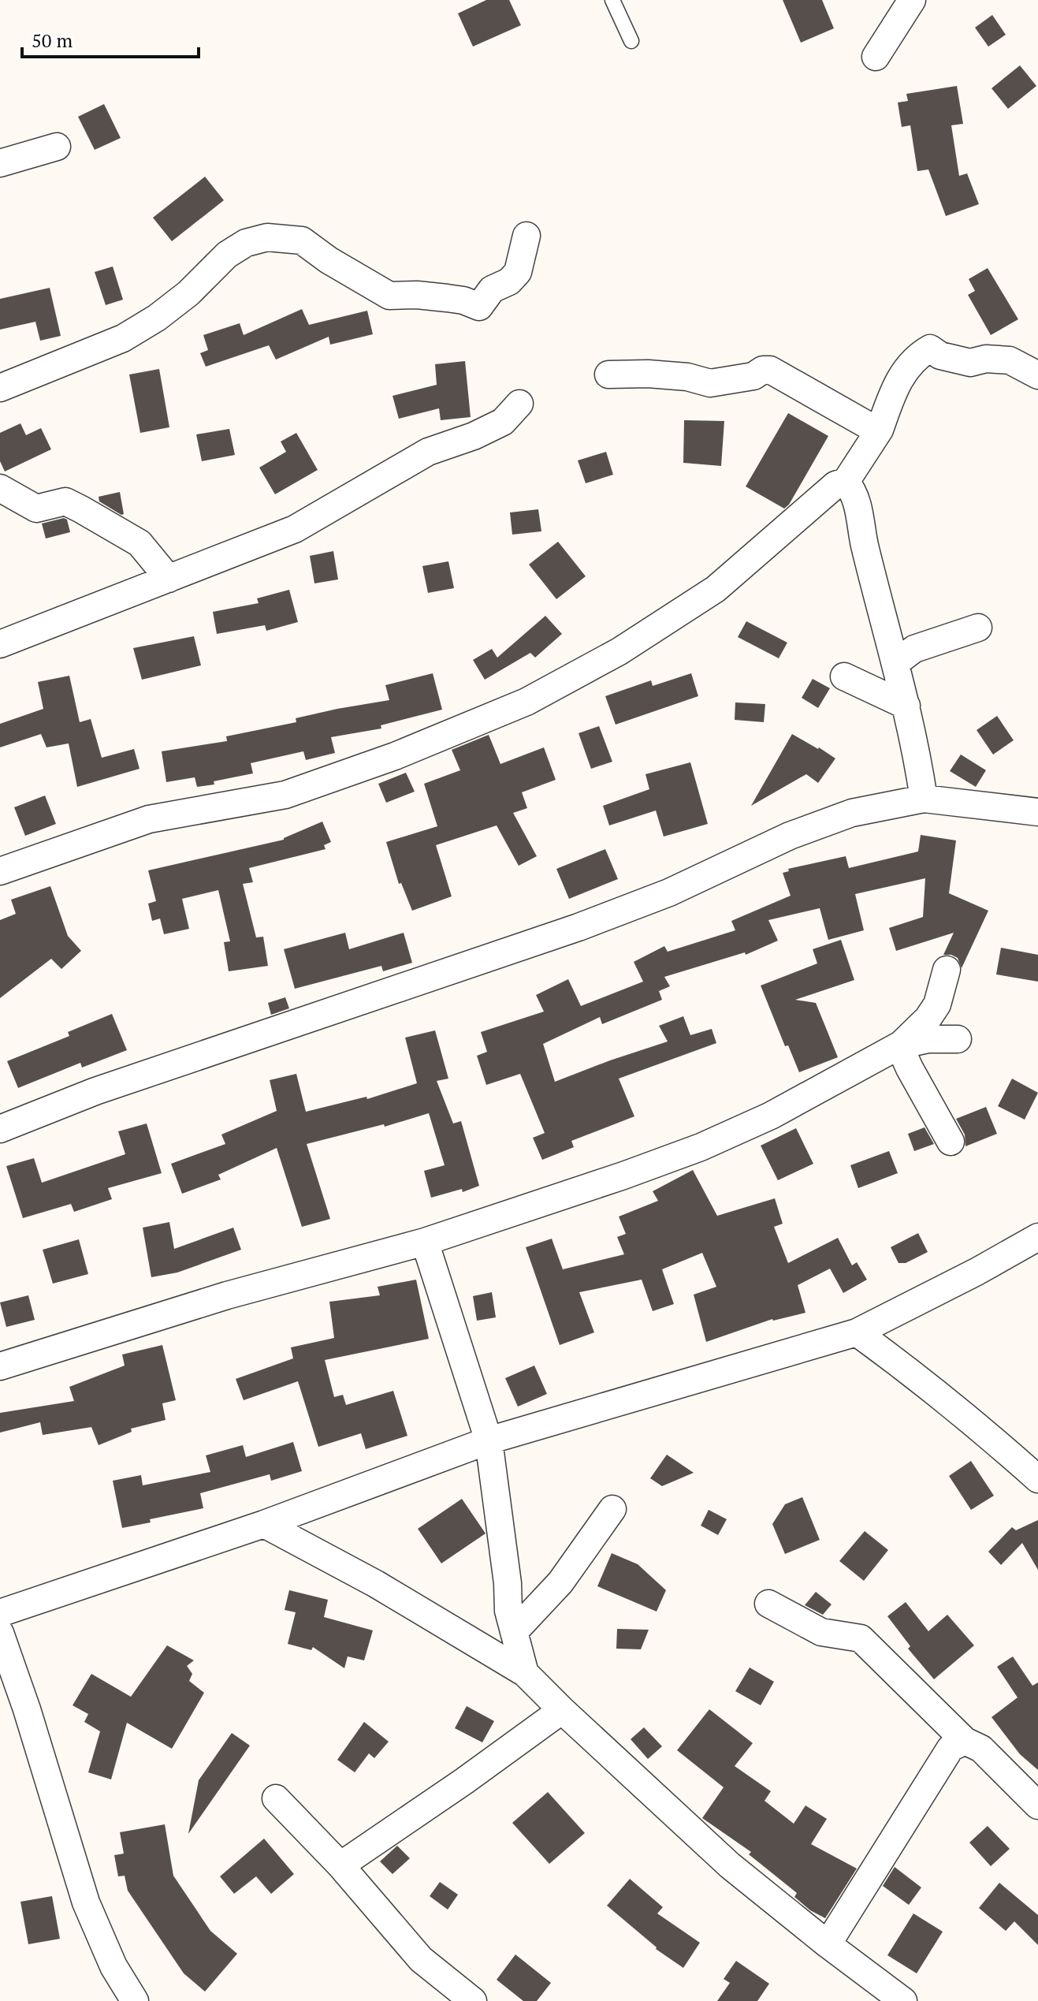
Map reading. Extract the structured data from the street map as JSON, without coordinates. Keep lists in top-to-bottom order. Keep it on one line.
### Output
{"scale_bar":"50 m"}
